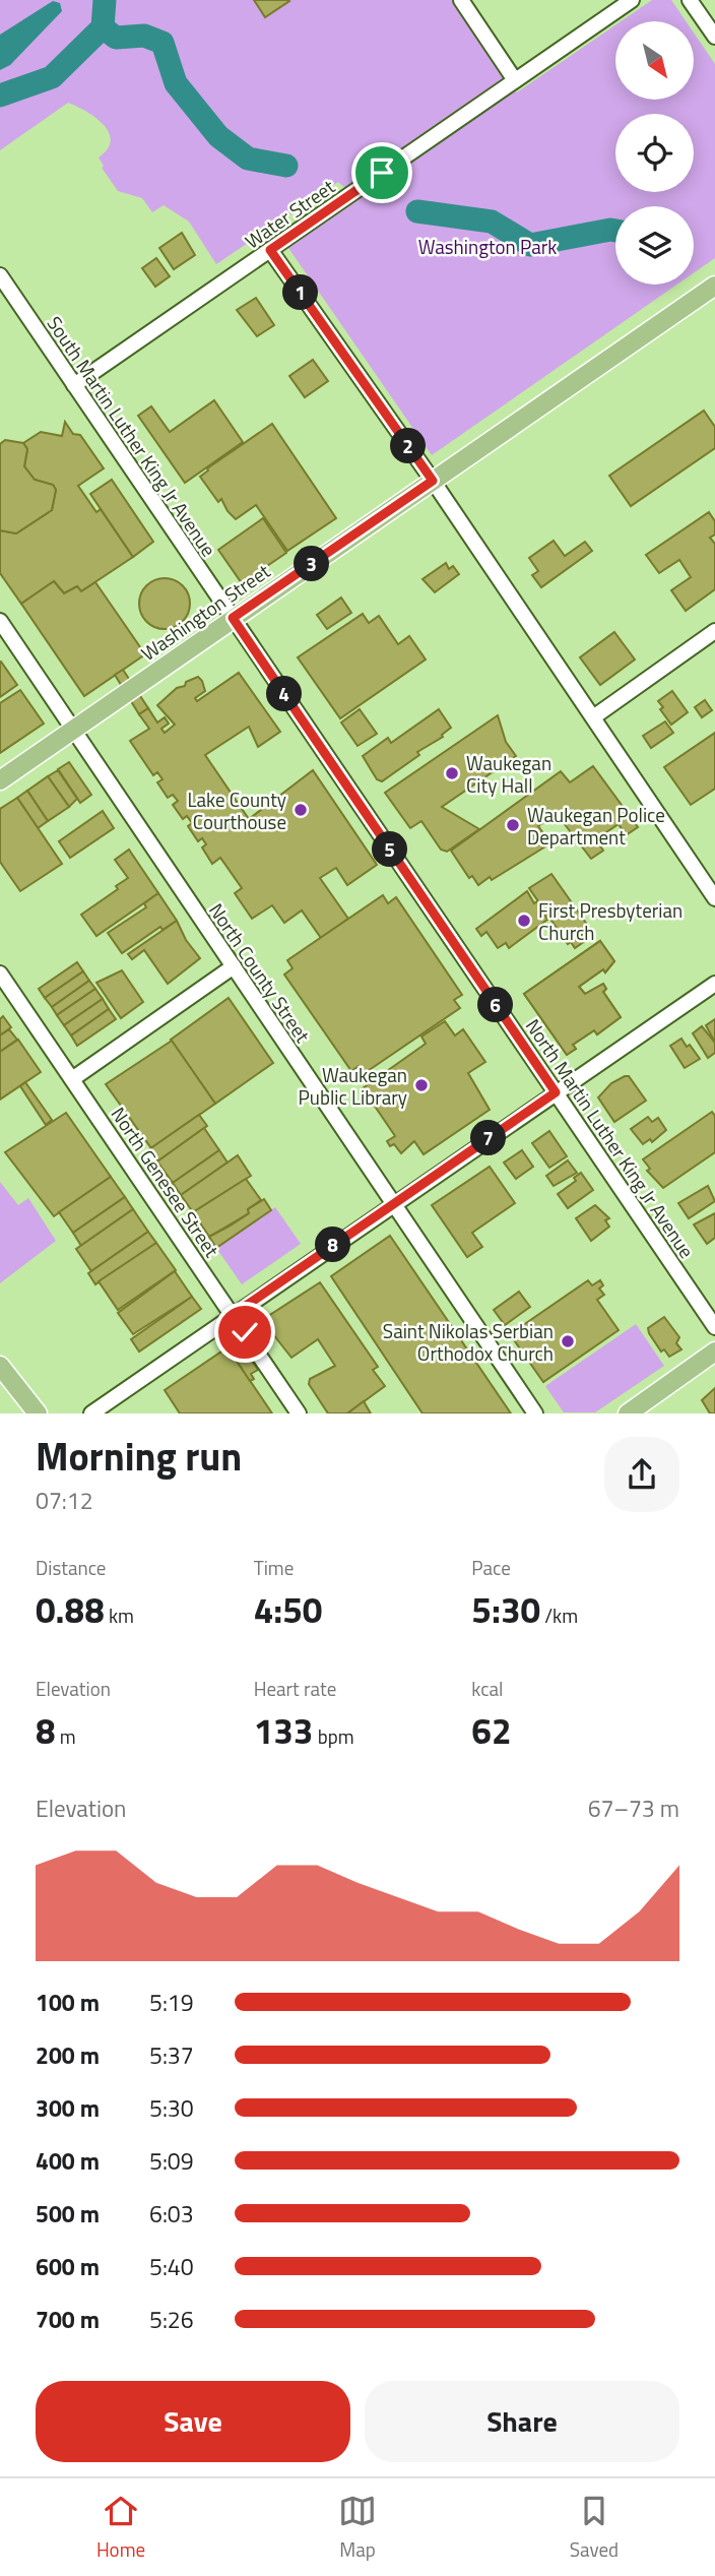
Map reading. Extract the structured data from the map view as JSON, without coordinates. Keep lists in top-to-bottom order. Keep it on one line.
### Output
{"streets":{"main road":["Washington Street"],"street":["Water Street","South Martin Luther King Jr Avenue","North County Street","North Martin Luther King Jr Avenue","North Genesee Street"]},"crossings":[["Water Street","South Martin Luther King Jr Avenue"],["South Martin Luther King Jr Avenue","Washington Street"],["South Martin Luther King Jr Avenue","North Martin Luther King Jr Avenue"],["Washington Street","North County Street"],["Washington Street","North Martin Luther King Jr Avenue"]],"parks":["Washington Park"],"places":["Waukegan City Hall","Lake County Courthouse","Waukegan Police Department","First Presbyterian Church","Waukegan Public Library","Saint Nikolas Serbian Orthodox Church"],"north":"bottom right","page":{"pins":["1","2","3","4","5","6","7","8"],"heading":["Morning run","07:12"],"stats":[["Distance","0.88 km"],["Time","4:50"],["Pace","5:30 /km"],["Elevation","8 m"],["Heart rate","133 bpm"],["kcal","62"]],"chart":["Elevation","67–73 m"],"list":[{"name":"100 m","note":"5:19"},{"name":"200 m","note":"5:37"},{"name":"300 m","note":"5:30"},{"name":"400 m","note":"5:09"},{"name":"500 m","note":"6:03"},{"name":"600 m","note":"5:40"},{"name":"700 m","note":"5:26"}],"buttons":["Save","Share"],"tabs":["Home","Map","Saved"]}}
